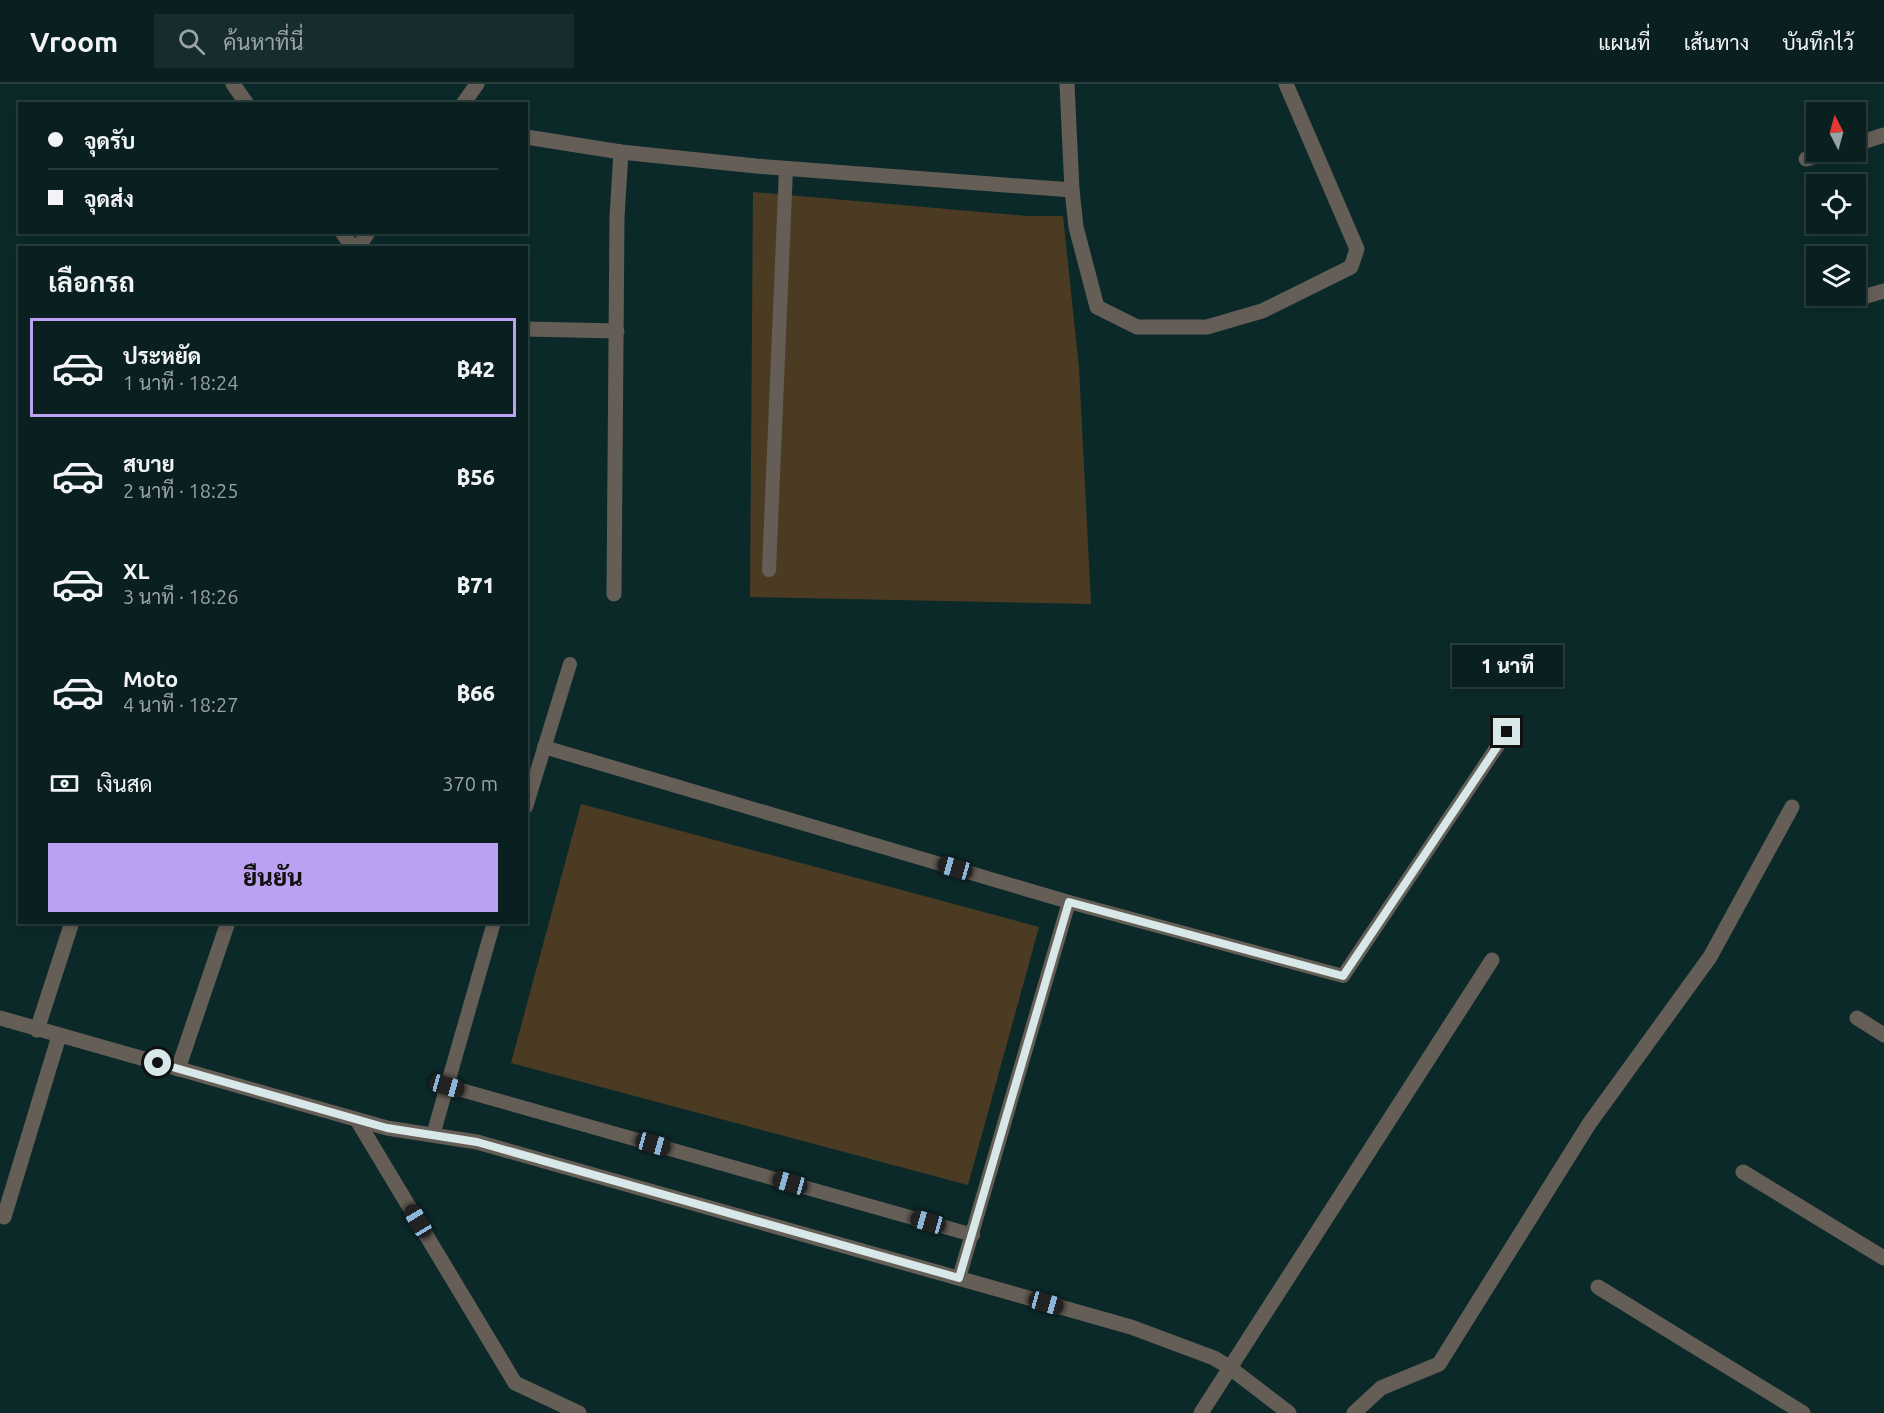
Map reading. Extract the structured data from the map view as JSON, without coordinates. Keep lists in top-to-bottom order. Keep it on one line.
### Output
{"north":"top","page":{"header":"Vroom","search":"ค้นหาที่นี่","nav":["แผนที่","เส้นทาง","บันทึกไว้"],"banner":["จุดรับ","จุดส่ง"],"heading":"เลือกรถ","list":[{"name":"ประหยัด","note":"1 นาที · 18:24","value":"฿42"},{"name":"สบาย","note":"2 นาที · 18:25","value":"฿56"},{"name":"XL","note":"3 นาที · 18:26","value":"฿71"},{"name":"Moto","note":"4 นาที · 18:27","value":"฿66"}],"bubble":"1 นาที","pay":["เงินสด","370 m"],"buttons":"ยืนยัน"}}
